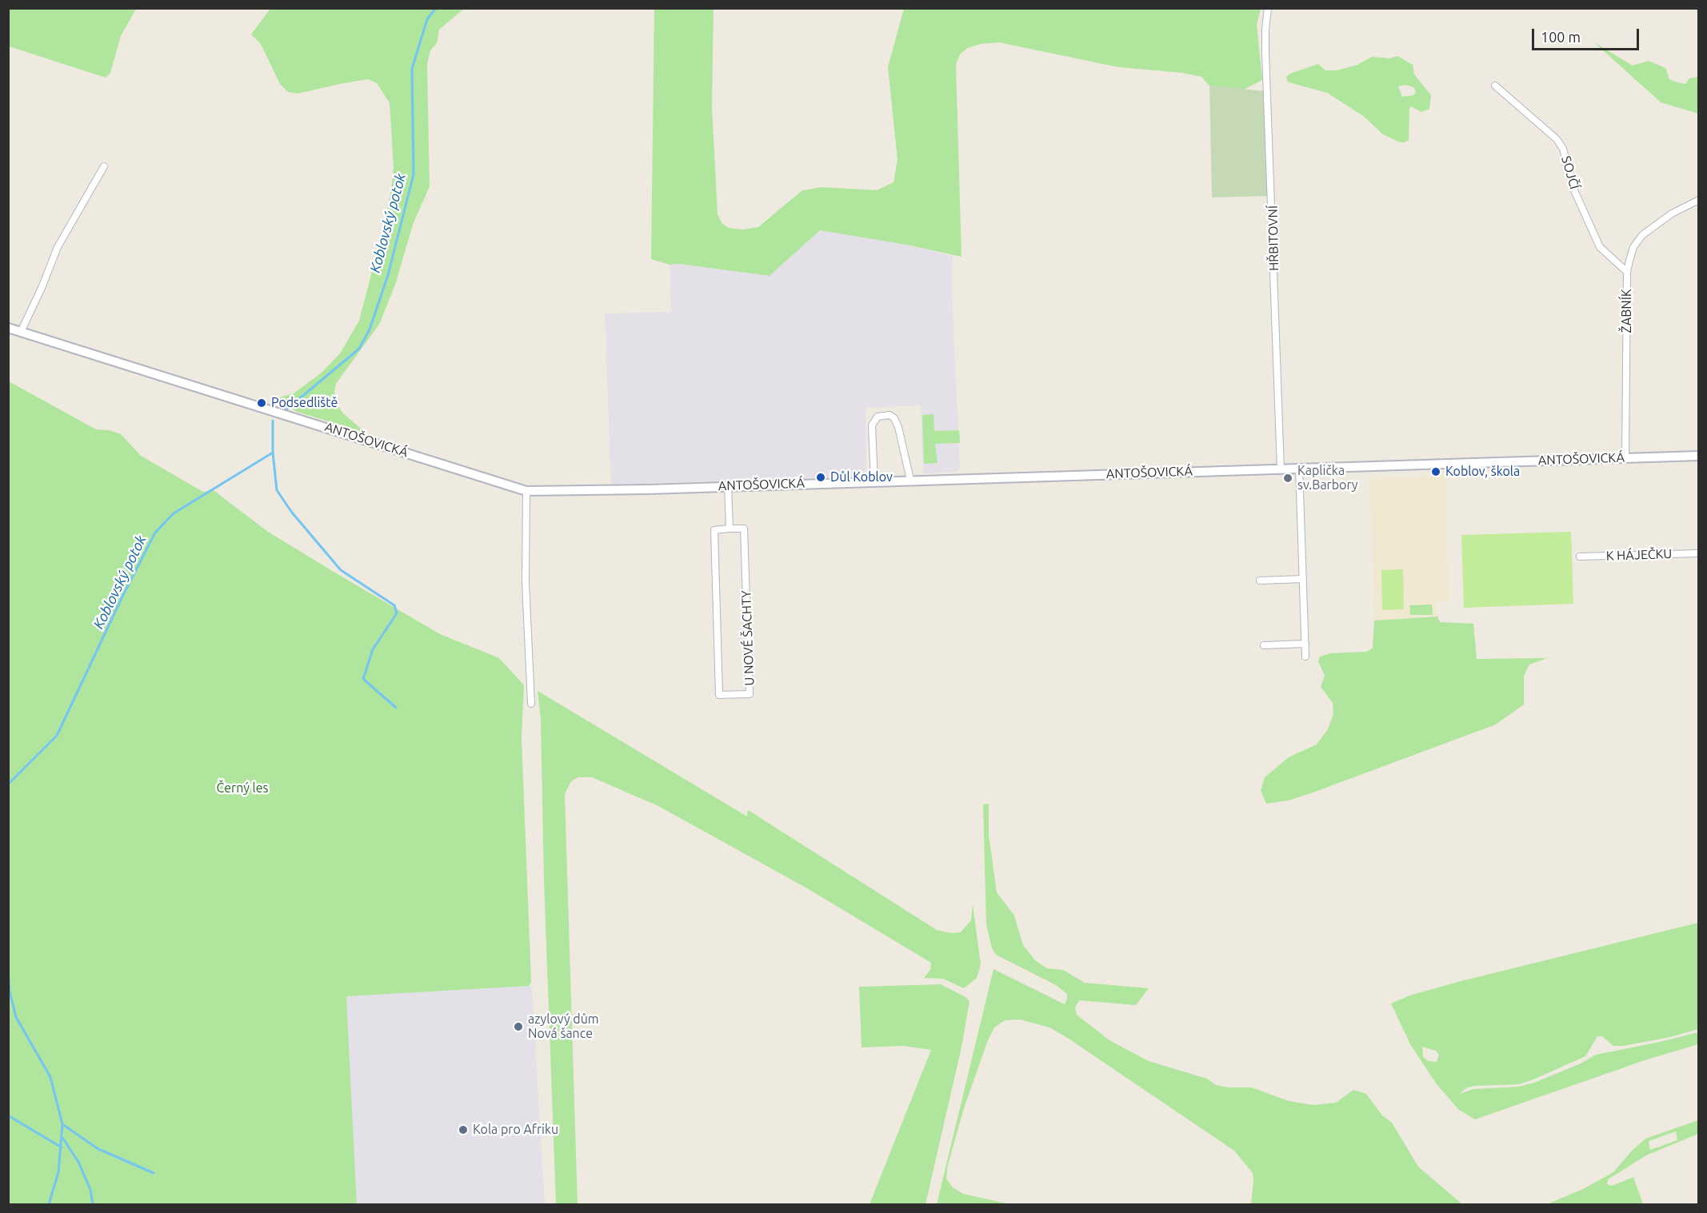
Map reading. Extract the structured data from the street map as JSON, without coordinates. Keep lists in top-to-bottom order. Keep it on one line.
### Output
{"streets":{"street":["SOJČÍ","HŘBITOVNÍ","ŽABNÍK","ANTOŠOVICKÁ","K HÁJEČKU","U NOVÉ ŠACHTY"]},"crossings":[["SOJČÍ","ŽABNÍK"],["HŘBITOVNÍ","ANTOŠOVICKÁ"],["ŽABNÍK","ANTOŠOVICKÁ"]],"water":["Koblovský potok"],"parks":["Černý les"],"places":["Podsedliště","Koblov, škola","Důl Koblov","Kaplička sv.Barbory","azylový dům Nová šance","Kola pro Afriku"],"scale_bar":"100 m"}
